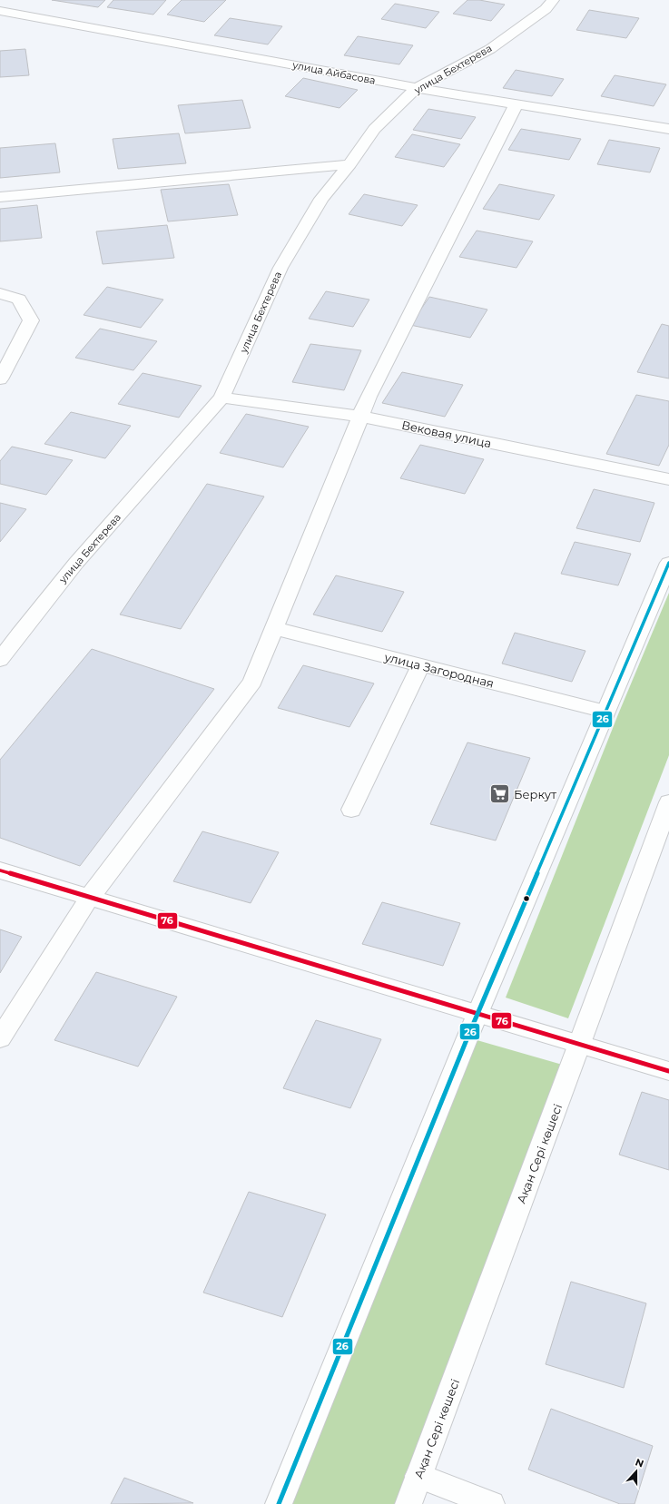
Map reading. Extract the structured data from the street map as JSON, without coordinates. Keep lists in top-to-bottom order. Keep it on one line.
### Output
{"streets":{"street":["улица Бехтерева","улица Айбасова","Вековая улица","улица Загородная","Ақан Сері көшесі"]},"crossings":[["улица Бехтерева","улица Айбасова"],["улица Бехтерева","Вековая улица"]],"places":{"supermarket":["Беркут"]},"lines":["transit line 26","transit line 76"],"north":"top"}
